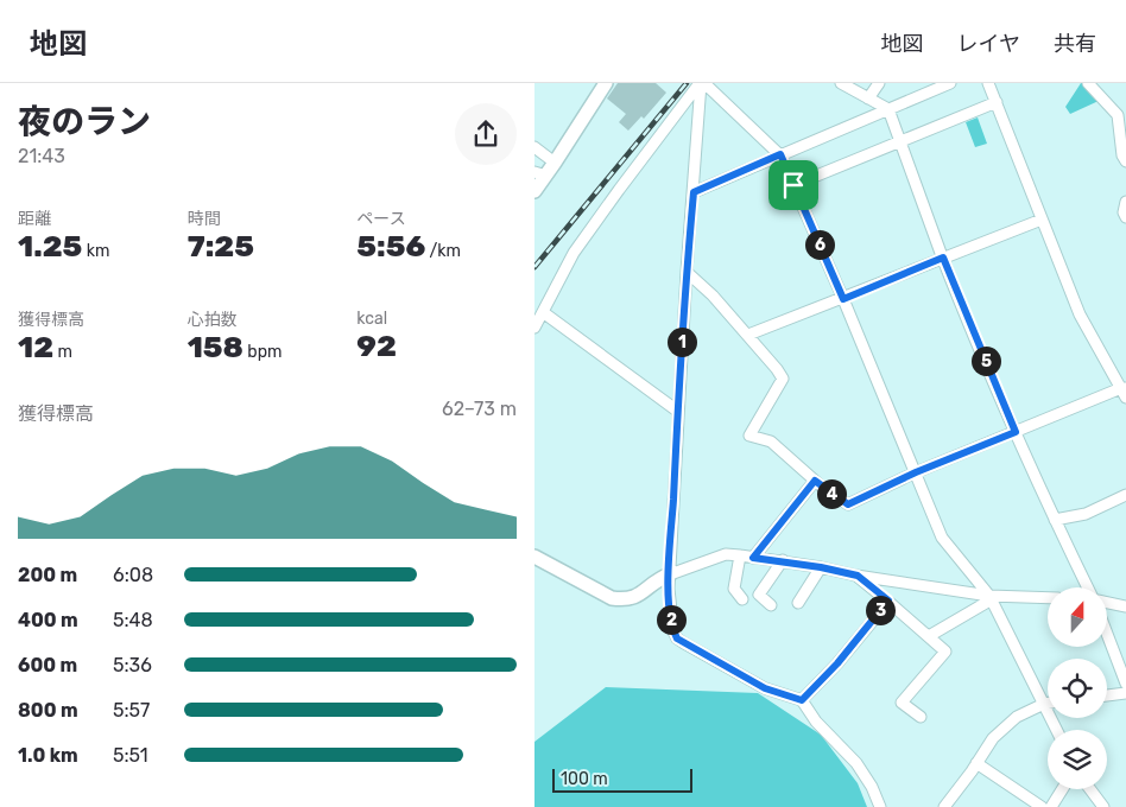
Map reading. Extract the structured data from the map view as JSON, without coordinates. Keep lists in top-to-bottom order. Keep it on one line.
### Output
{"scale_bar":"100 m","north":"top","page":{"header":"地図","nav":["地図","レイヤ","共有"],"heading":["夜のラン","21:43"],"stats":[["距離","1.25 km"],["時間","7:25"],["ペース","5:56 /km"],["獲得標高","12 m"],["心拍数","158 bpm"],["kcal","92"]],"pins":["6","1","5","4","3","2"],"chart":["獲得標高","62–73 m"],"list":[{"name":"200 m","note":"6:08"},{"name":"400 m","note":"5:48"},{"name":"600 m","note":"5:36"},{"name":"800 m","note":"5:57"},{"name":"1.0 km","note":"5:51"}],"scale":"100 m"}}
